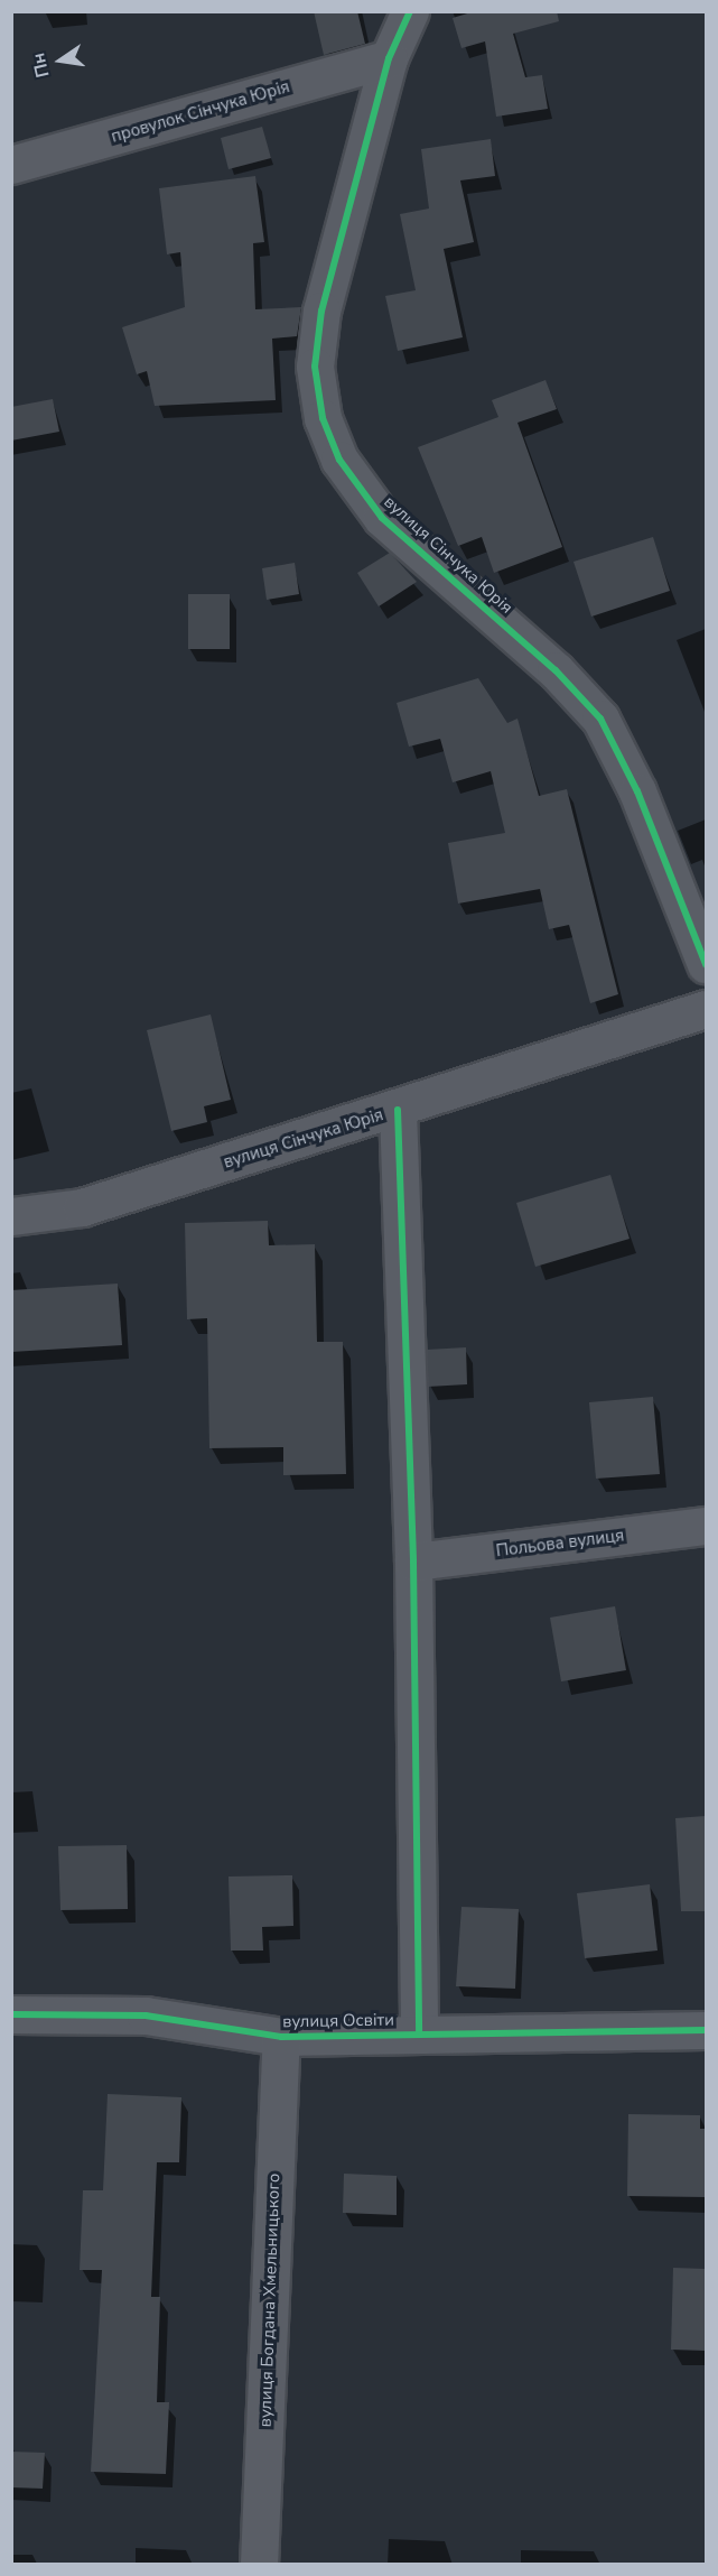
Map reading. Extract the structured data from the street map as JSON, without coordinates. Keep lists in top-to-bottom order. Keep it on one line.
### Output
{"streets":{"street":["провулок Сінчука Юрія","вулиця Сінчука Юрія","Польова вулиця","вулиця Освіти","вулиця Богдана Хмельницького"]},"crossings":[["провулок Сінчука Юрія","вулиця Сінчука Юрія"],["вулиця Освіти","вулиця Богдана Хмельницького"]],"north":"left"}
